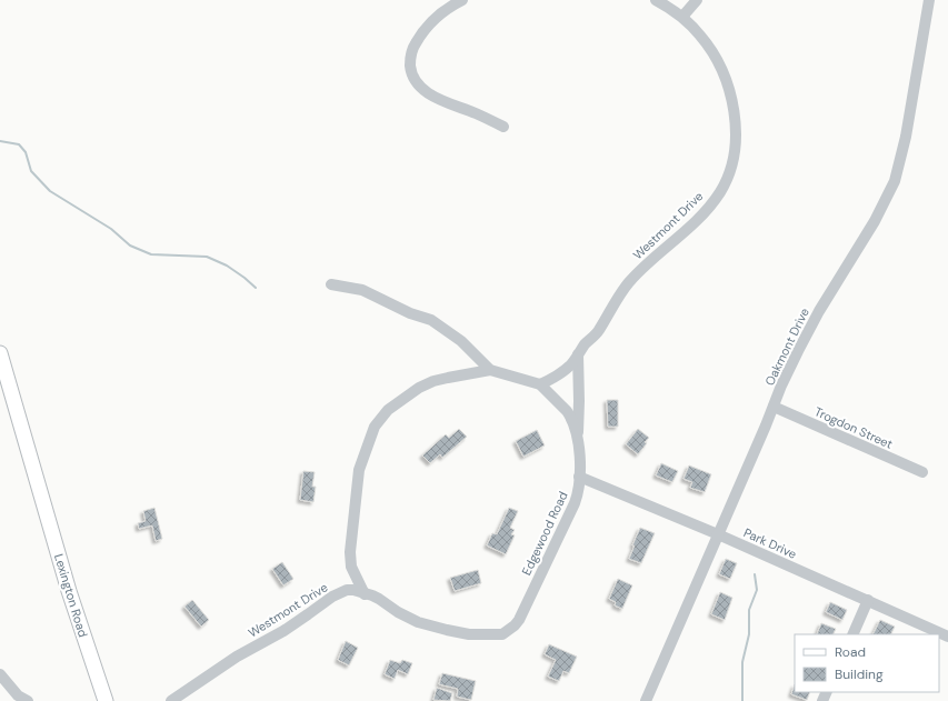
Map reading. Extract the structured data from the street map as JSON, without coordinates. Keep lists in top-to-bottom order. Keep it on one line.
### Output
{"streets":{"main road":["Lexington Road"],"street":["Westmont Drive","Oakmont Drive","Trogdon Street","Edgewood Road","Park Drive"]},"crossings":[["Westmont Drive","Edgewood Road"],["Oakmont Drive","Trogdon Street"],["Oakmont Drive","Park Drive"],["Edgewood Road","Park Drive"]],"legend":["Road","Building"]}
